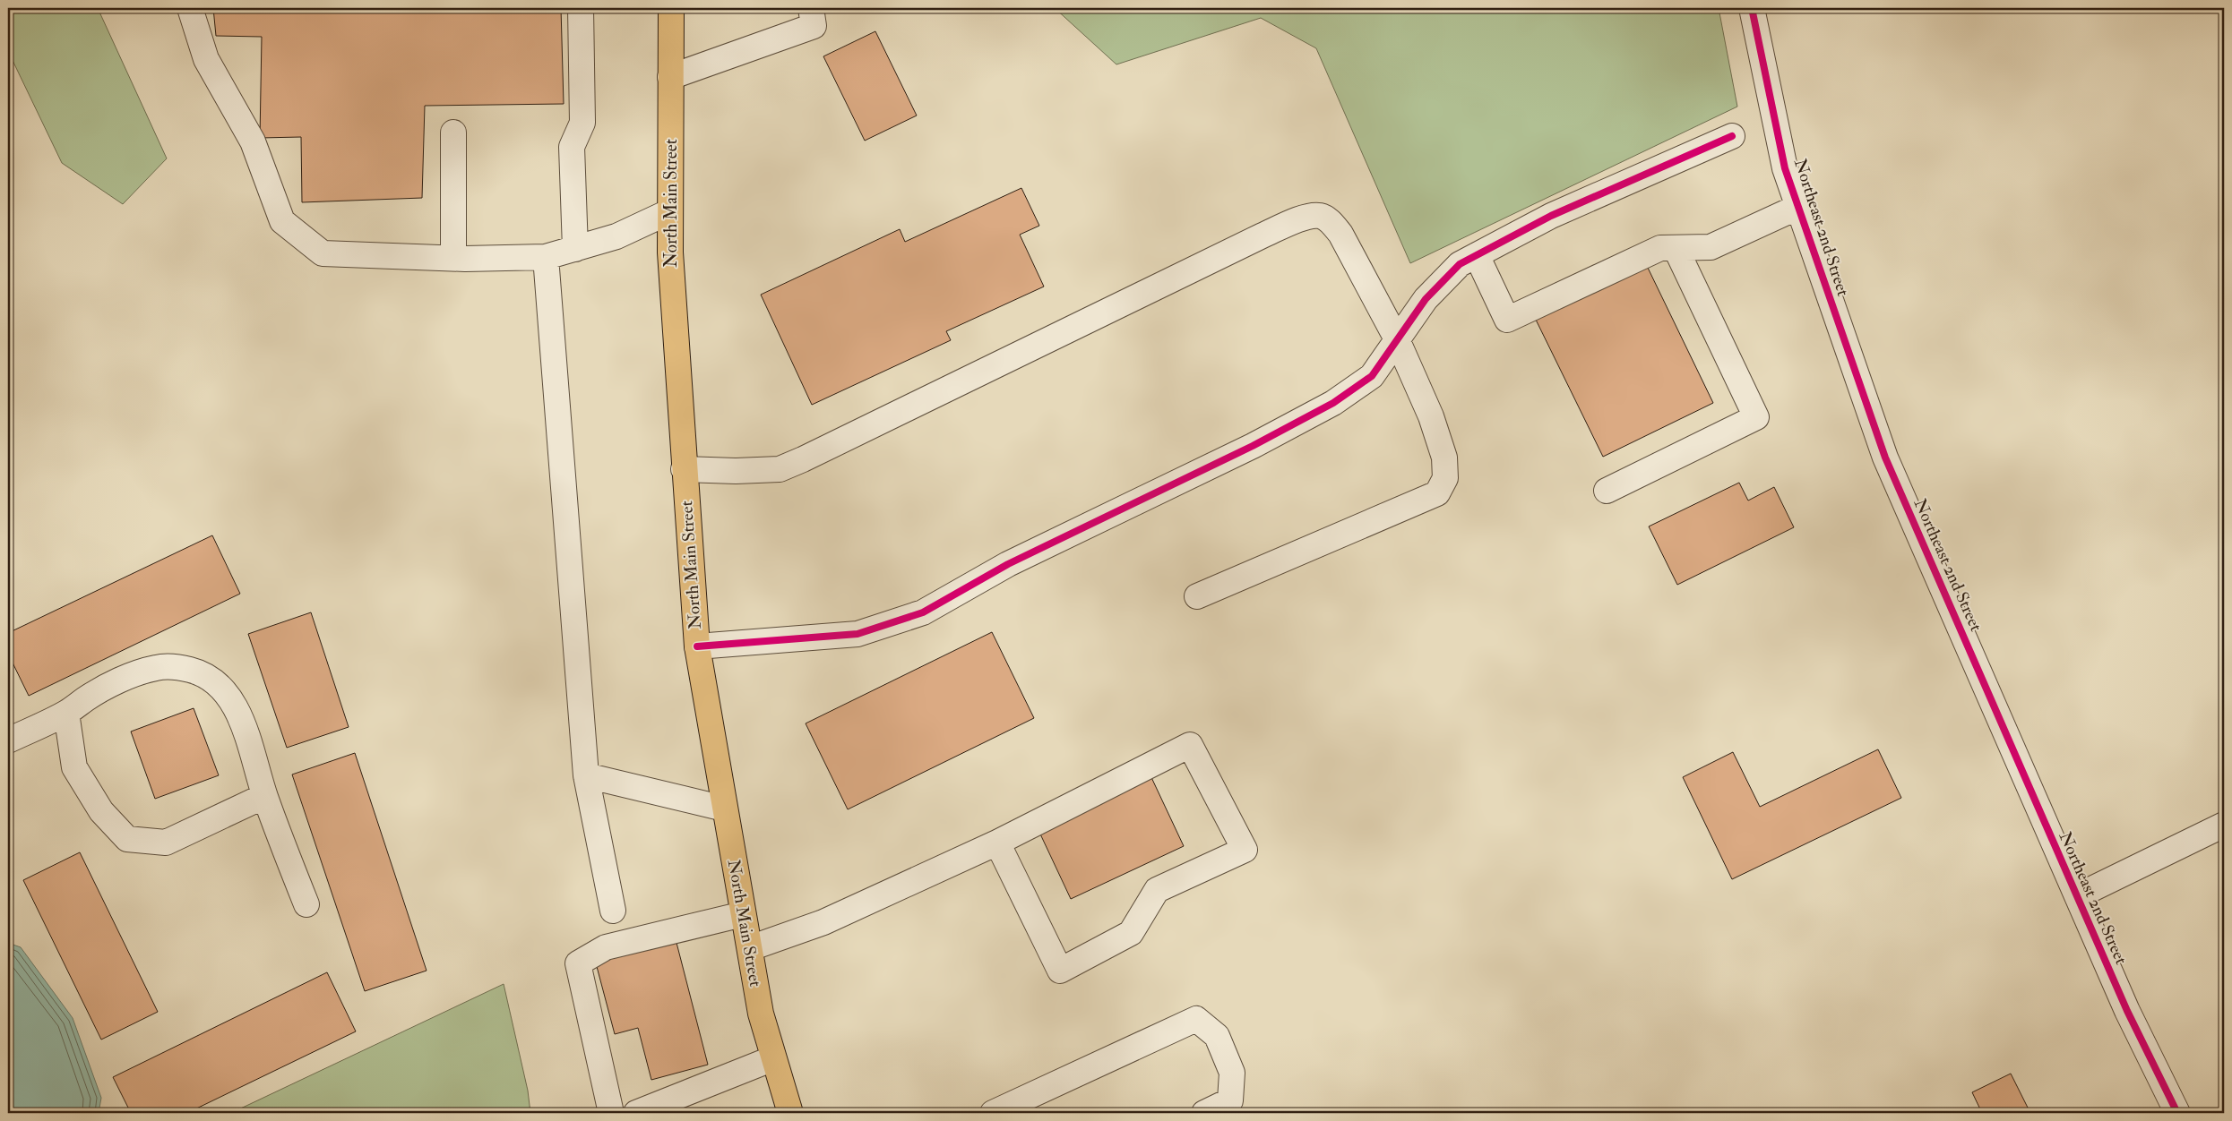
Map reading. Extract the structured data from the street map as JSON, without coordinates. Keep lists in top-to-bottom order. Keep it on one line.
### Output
{"streets":{"main road":["North Main Street"],"street":["Northeast 2nd Street"]}}
